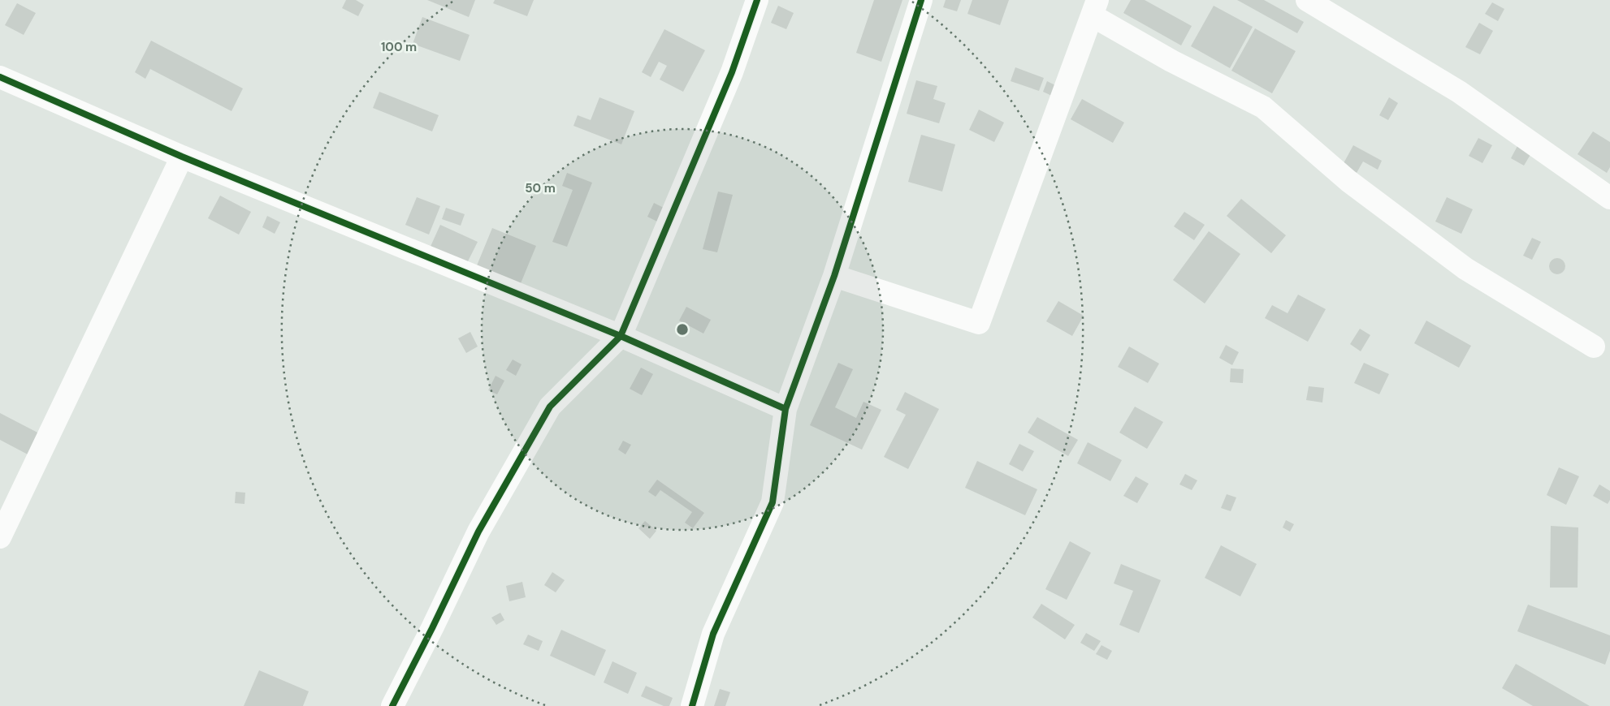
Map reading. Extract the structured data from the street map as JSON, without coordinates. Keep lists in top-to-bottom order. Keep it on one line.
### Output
{"rings":["100 m","50 m"]}
